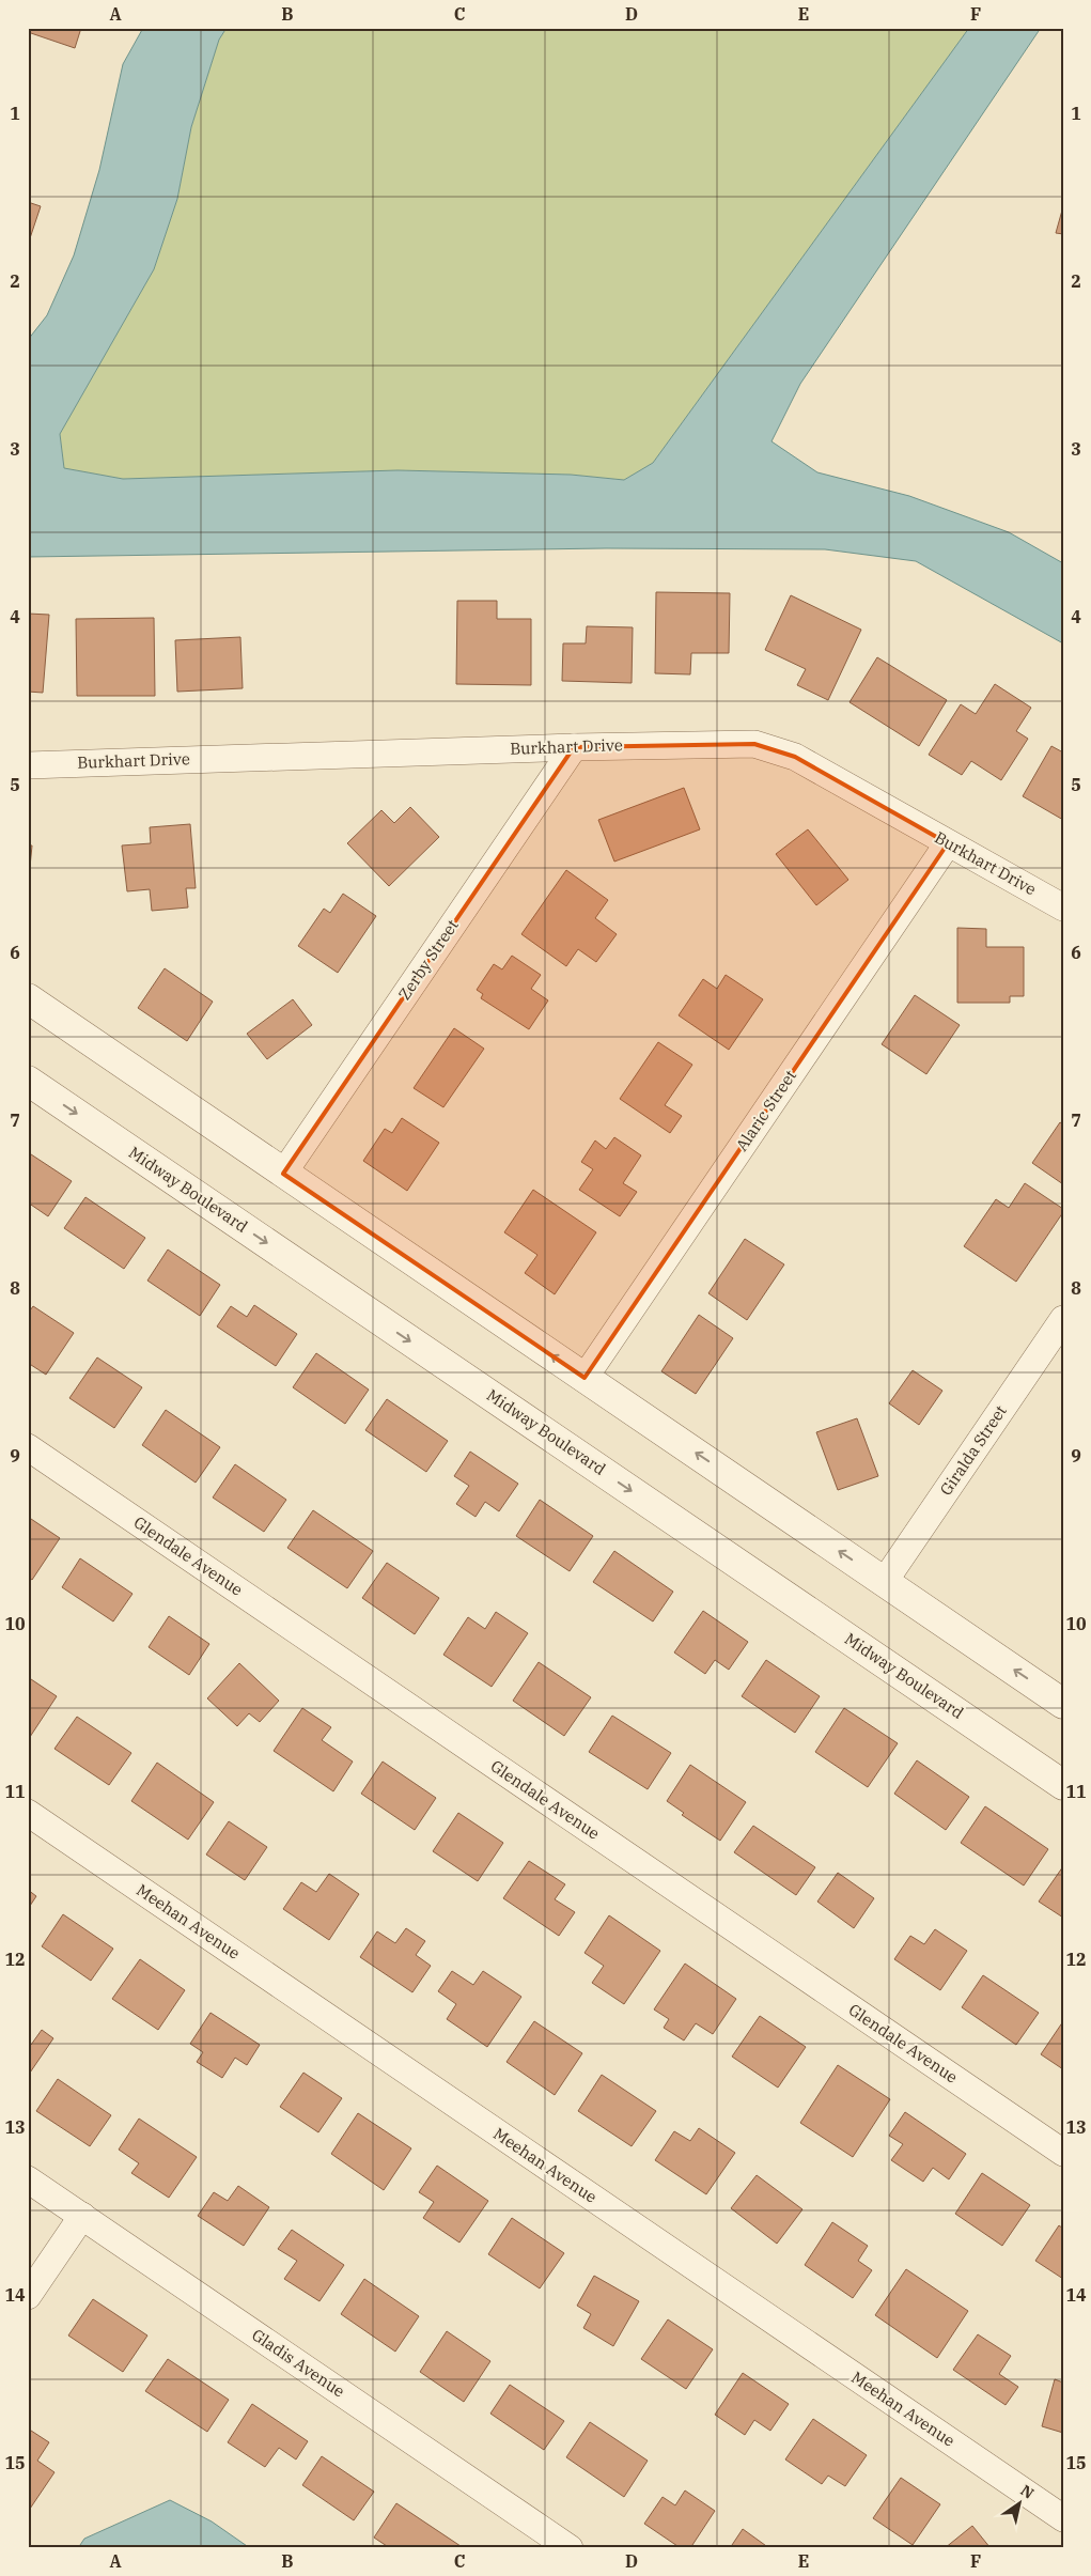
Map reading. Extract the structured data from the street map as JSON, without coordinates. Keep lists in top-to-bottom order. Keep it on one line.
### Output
{"streets":{"street":["Burkhart Drive","Zerby Street","Alaric Street","Midway Boulevard","Giralda Street","Glendale Avenue","Meehan Avenue","Gladis Avenue"]},"crossings":[["Burkhart Drive","Zerby Street"],["Burkhart Drive","Alaric Street"]],"north":"top right","grid":{"columns":["A","B","C","D","E","F"],"rows":["1","2","3","4","5","6","7","8","9","10","11","12","13","14","15"]}}
